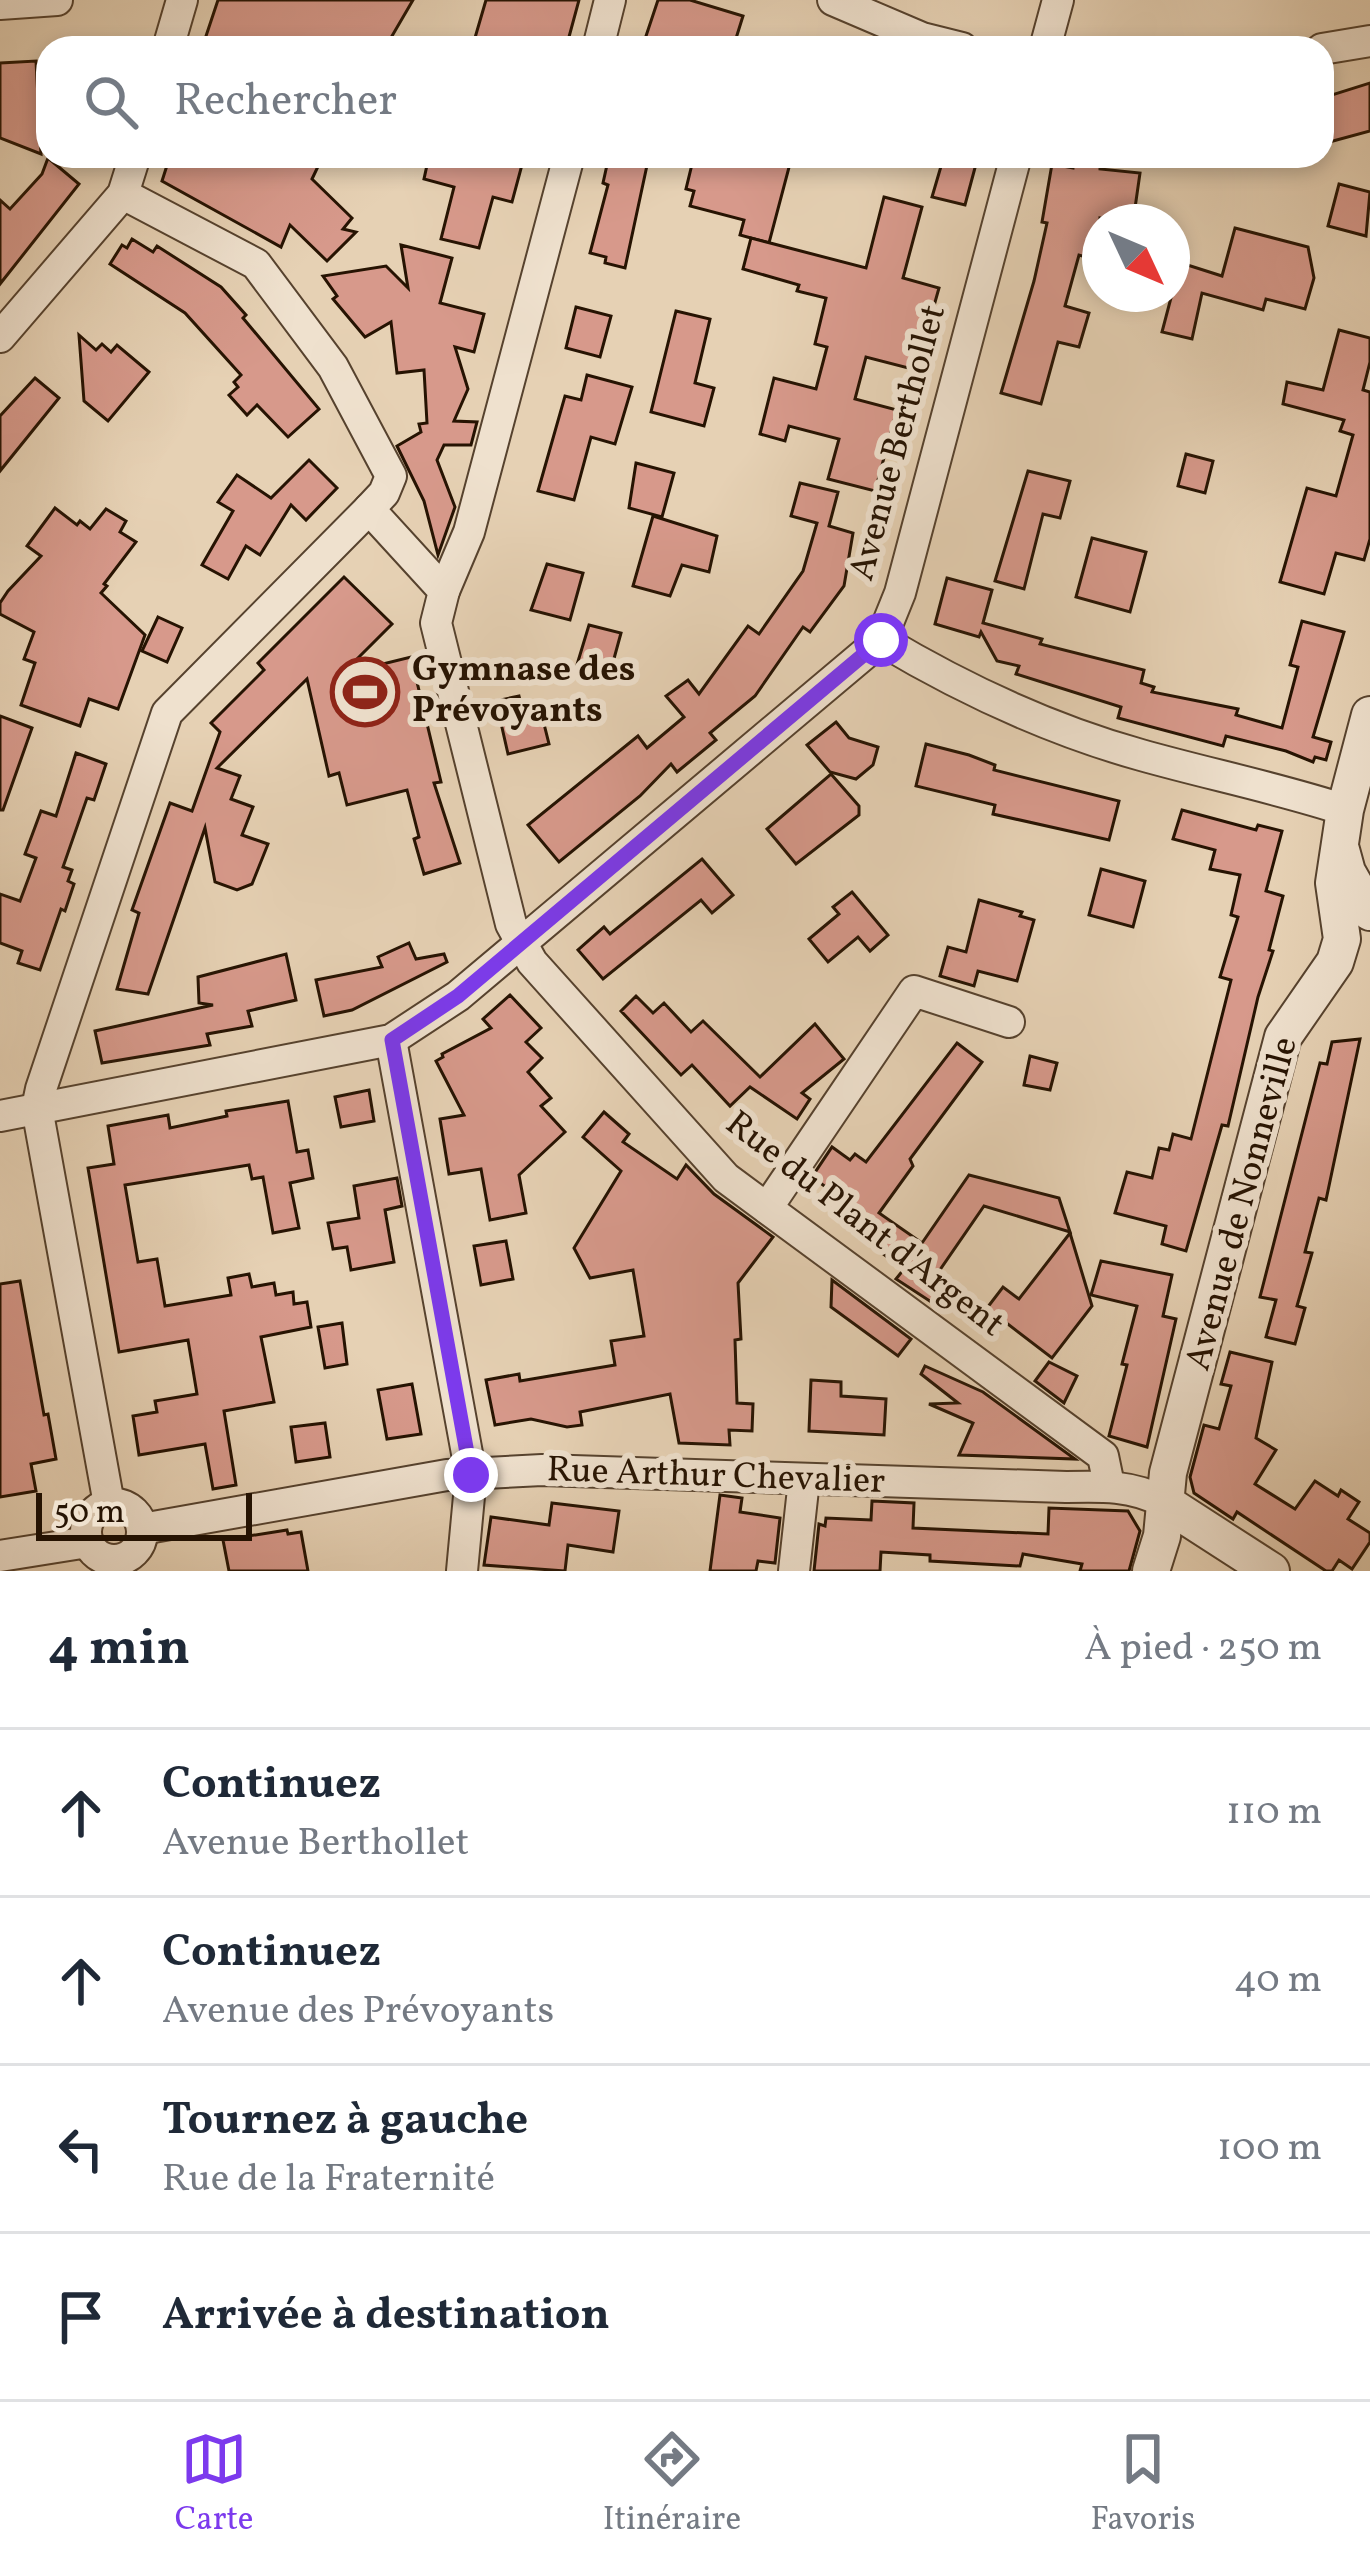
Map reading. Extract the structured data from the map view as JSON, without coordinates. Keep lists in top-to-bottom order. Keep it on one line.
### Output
{"streets":{"street":["Avenue Berthollet","Avenue de Nonneville","Rue du Plant d'Argent","Rue Arthur Chevalier"]},"crossings":[["Avenue Berthollet","Rue du Plant d'Argent"],["Avenue de Nonneville","Rue Arthur Chevalier"],["Rue du Plant d'Argent","Rue Arthur Chevalier"]],"places":{"sports":["Gymnase des Prévoyants"]},"scale_bar":"50 m","north":"bottom right","page":{"search":"Rechercher","scale":"50 m","heading":["4 min","À pied · 250 m"],"list":[["Continuez","Avenue Berthollet","110 m"],["Continuez","Avenue des Prévoyants","40 m"],["Tournez à gauche","Rue de la Fraternité","100 m"],"Arrivée à destination"],"nav":["Carte","Itinéraire","Favoris"]}}
